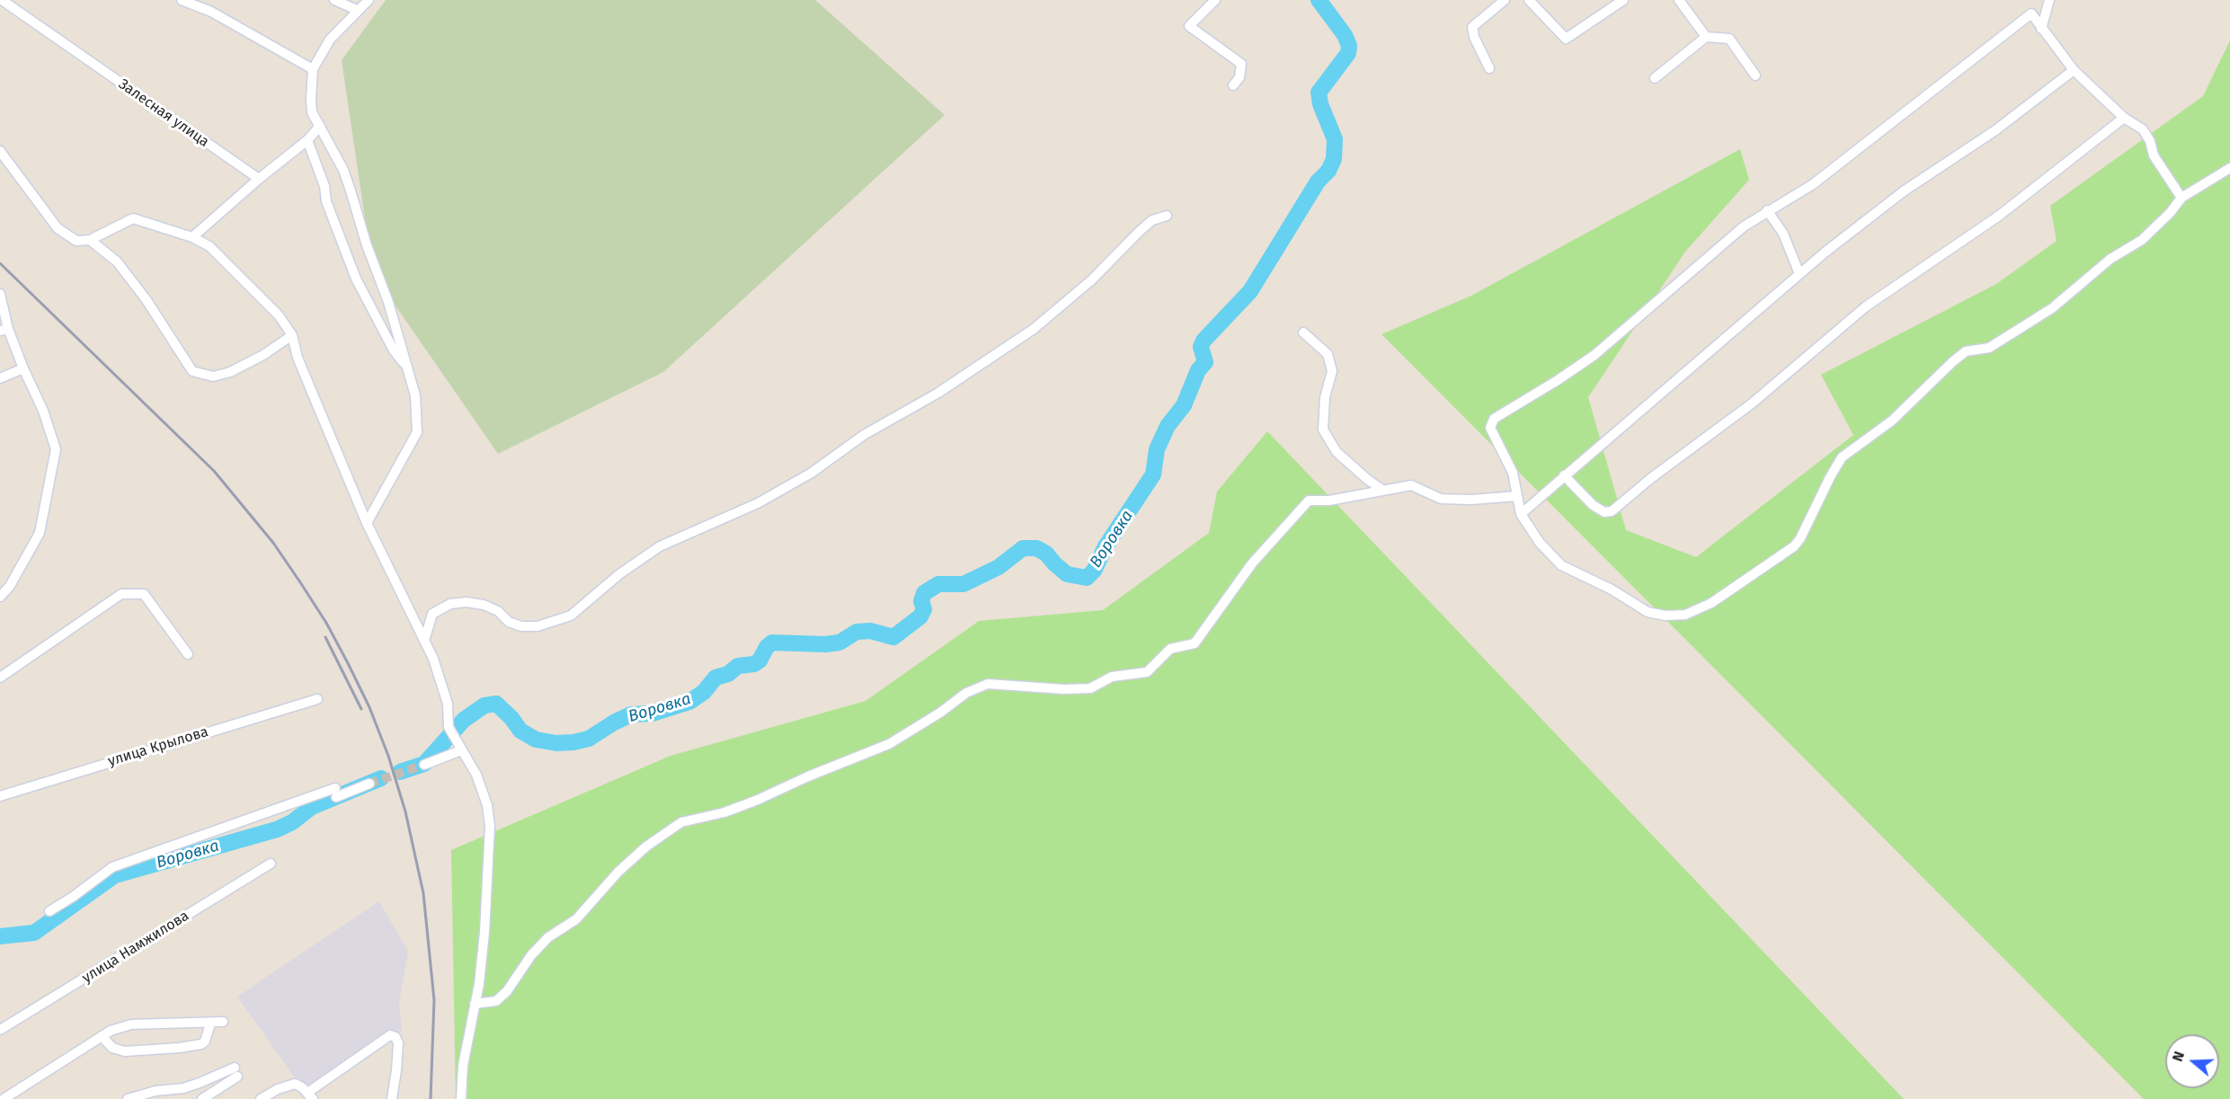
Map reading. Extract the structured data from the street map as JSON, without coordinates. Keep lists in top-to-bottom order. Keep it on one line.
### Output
{"streets":{"street":["Залесная улица","улица Крылова","улица Намжилова"]},"water":["Воровка"],"north":"left"}
